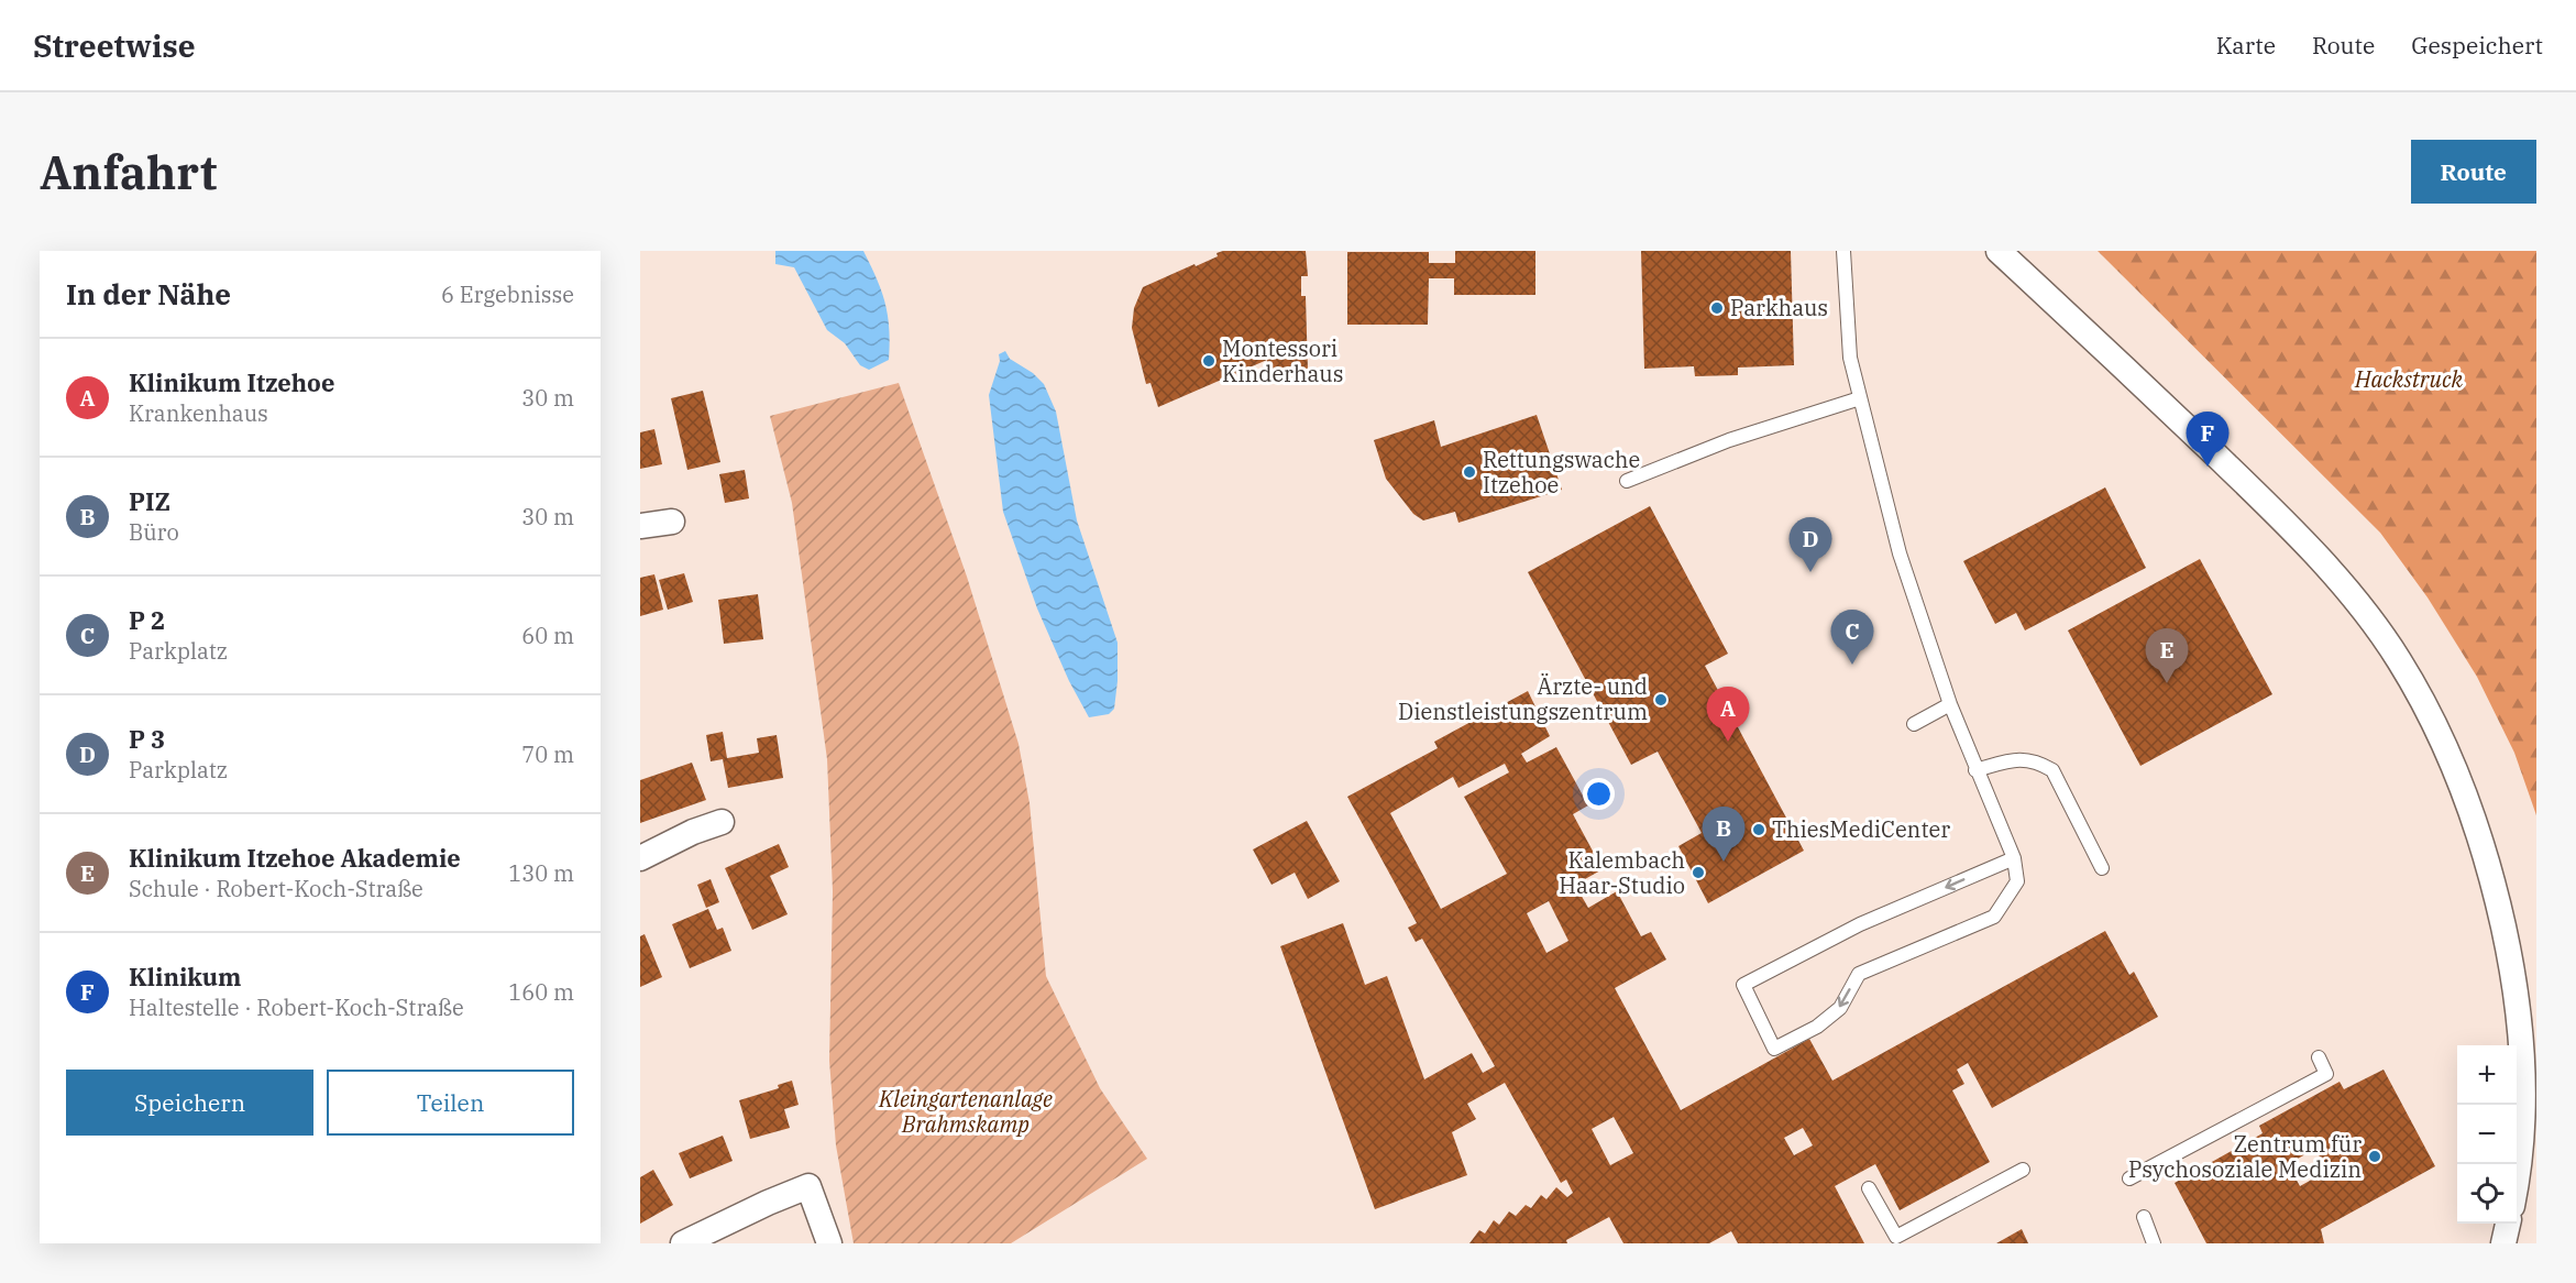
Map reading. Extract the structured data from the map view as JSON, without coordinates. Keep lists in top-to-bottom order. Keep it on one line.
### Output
{"parks":["Hackstruck","Kleingartenanlage Brahmskamp"],"places":["Parkhaus","Montessori Kinderhaus","Rettungswache Itzehoe","Ärzte- und Dienstleistungszentrum","ThiesMediCenter","Kalembach Haar-Studio","Zentrum für Psychosoziale Medizin"],"page":{"header":"Streetwise","nav":["Karte","Route","Gespeichert"],"buttons":["Route",["Speichern","Teilen"]],"title":"Anfahrt","heading":["In der Nähe","6 Ergebnisse"],"list":[{"mark":"A","name":"Klinikum Itzehoe","note":"Krankenhaus","value":"30 m"},{"mark":"B","name":"PIZ","note":"Büro","value":"30 m"},{"mark":"C","name":"P 2","note":"Parkplatz","value":"60 m"},{"mark":"D","name":"P 3","note":"Parkplatz","value":"70 m"},{"mark":"E","name":"Klinikum Itzehoe Akademie","note":"Schule · Robert-Koch-Straße","value":"130 m"},{"mark":"F","name":"Klinikum","note":"Haltestelle · Robert-Koch-Straße","value":"160 m"}],"pins":["F","D","C","E","A","B"],"map_buttons":["+","−"]}}
